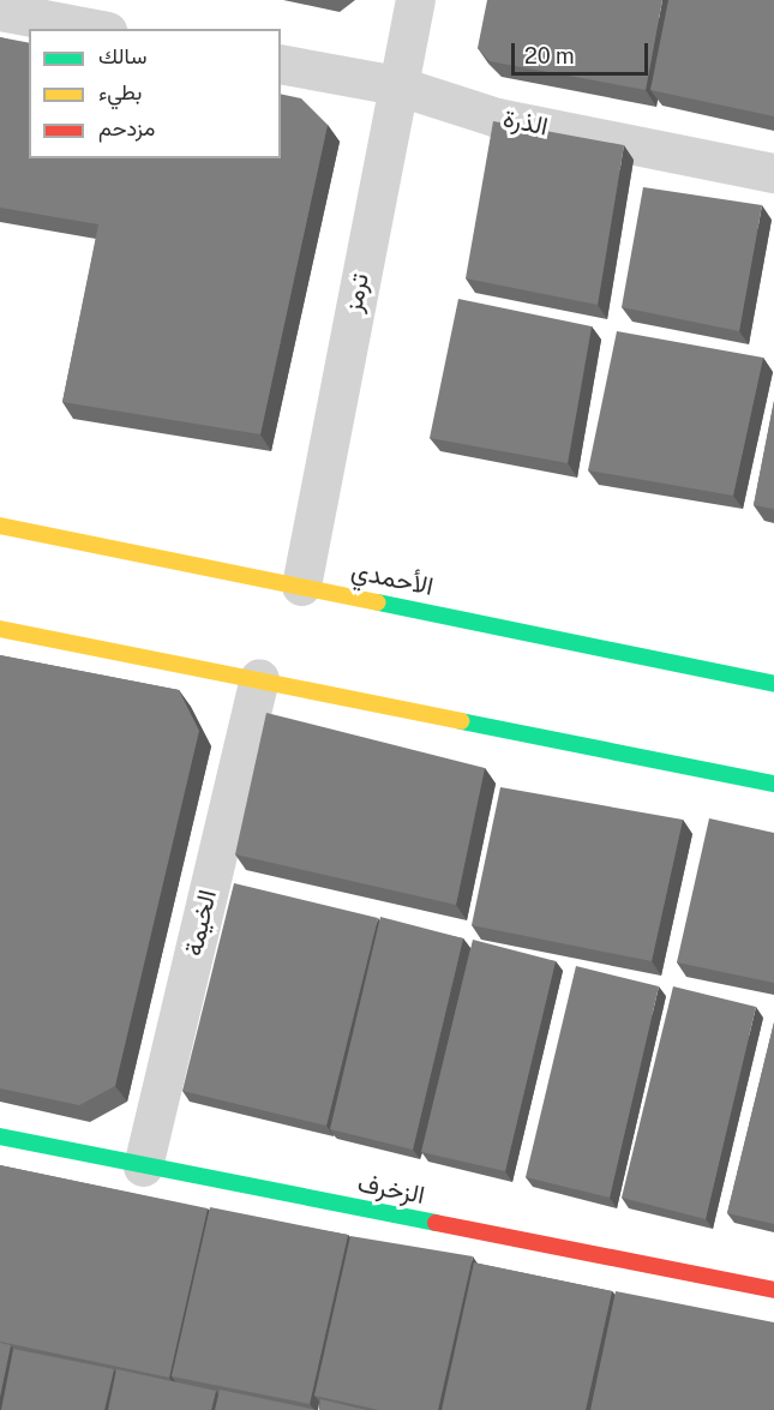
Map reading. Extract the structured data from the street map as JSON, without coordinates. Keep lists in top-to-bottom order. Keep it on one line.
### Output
{"streets":{"street":["الذرة","ترمز","الأحمدي","الخيمة","الزخرف"]},"crossings":[["الذرة","ترمز"],["ترمز","الأحمدي"],["الخيمة","الزخرف"]],"legend":["سالك","بطيء","مزدحم"],"scale_bar":"20 m"}
